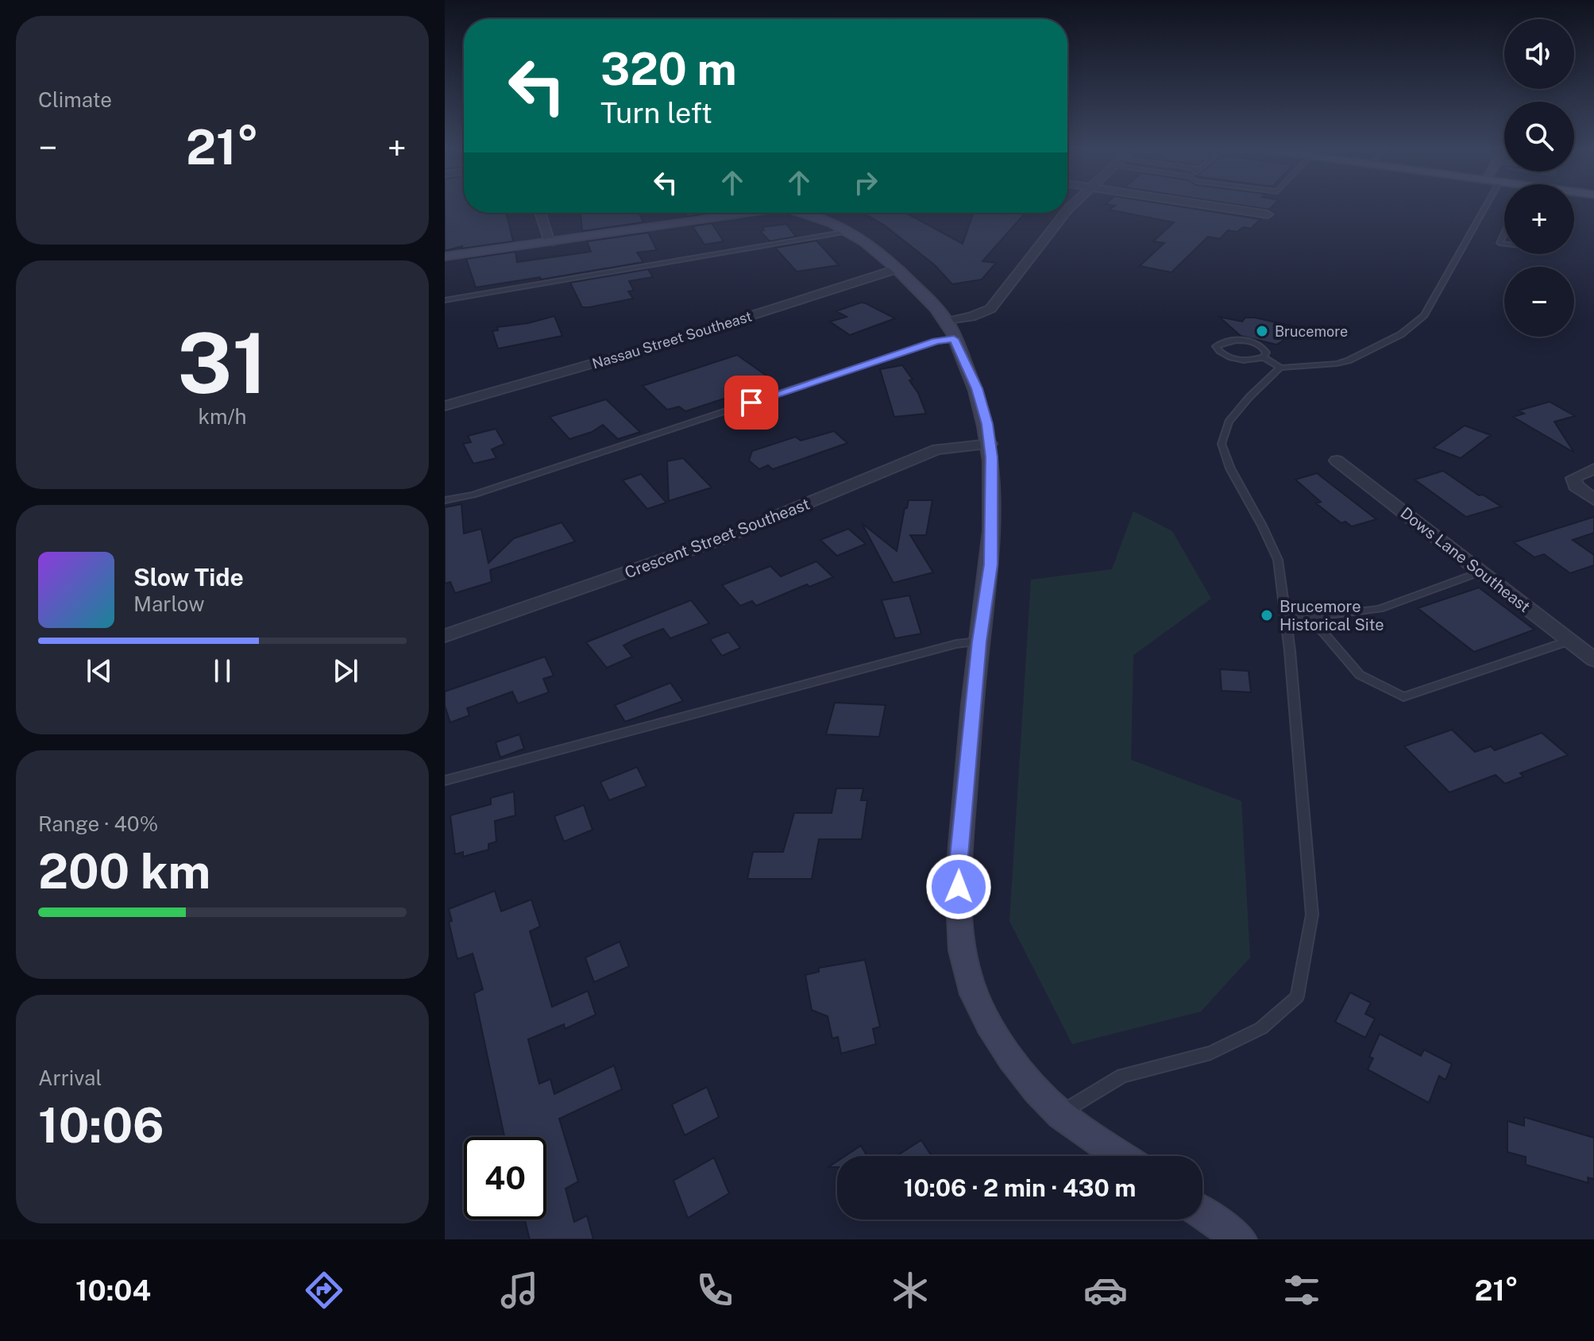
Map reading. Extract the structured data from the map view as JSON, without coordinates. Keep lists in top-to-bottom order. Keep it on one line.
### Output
{"streets":{"street":["Nassau Street Southeast","Crescent Street Southeast","Dows Lane Southeast"]},"places":["Brucemore","Brucemore Historical Site"],"page":{"tile":["Climate",["31","km/h"],["Range · 40%","200 km"],["Arrival","10:06"]],"map_buttons":["+","−"],"turn":["320 m","Turn left"],"heat":["−","21°","+"],"song":["Slow Tide","Marlow"],"limit":"40","trip":"10:06 · 2 min · 430 m","tabs":["10:04","21°"]}}
